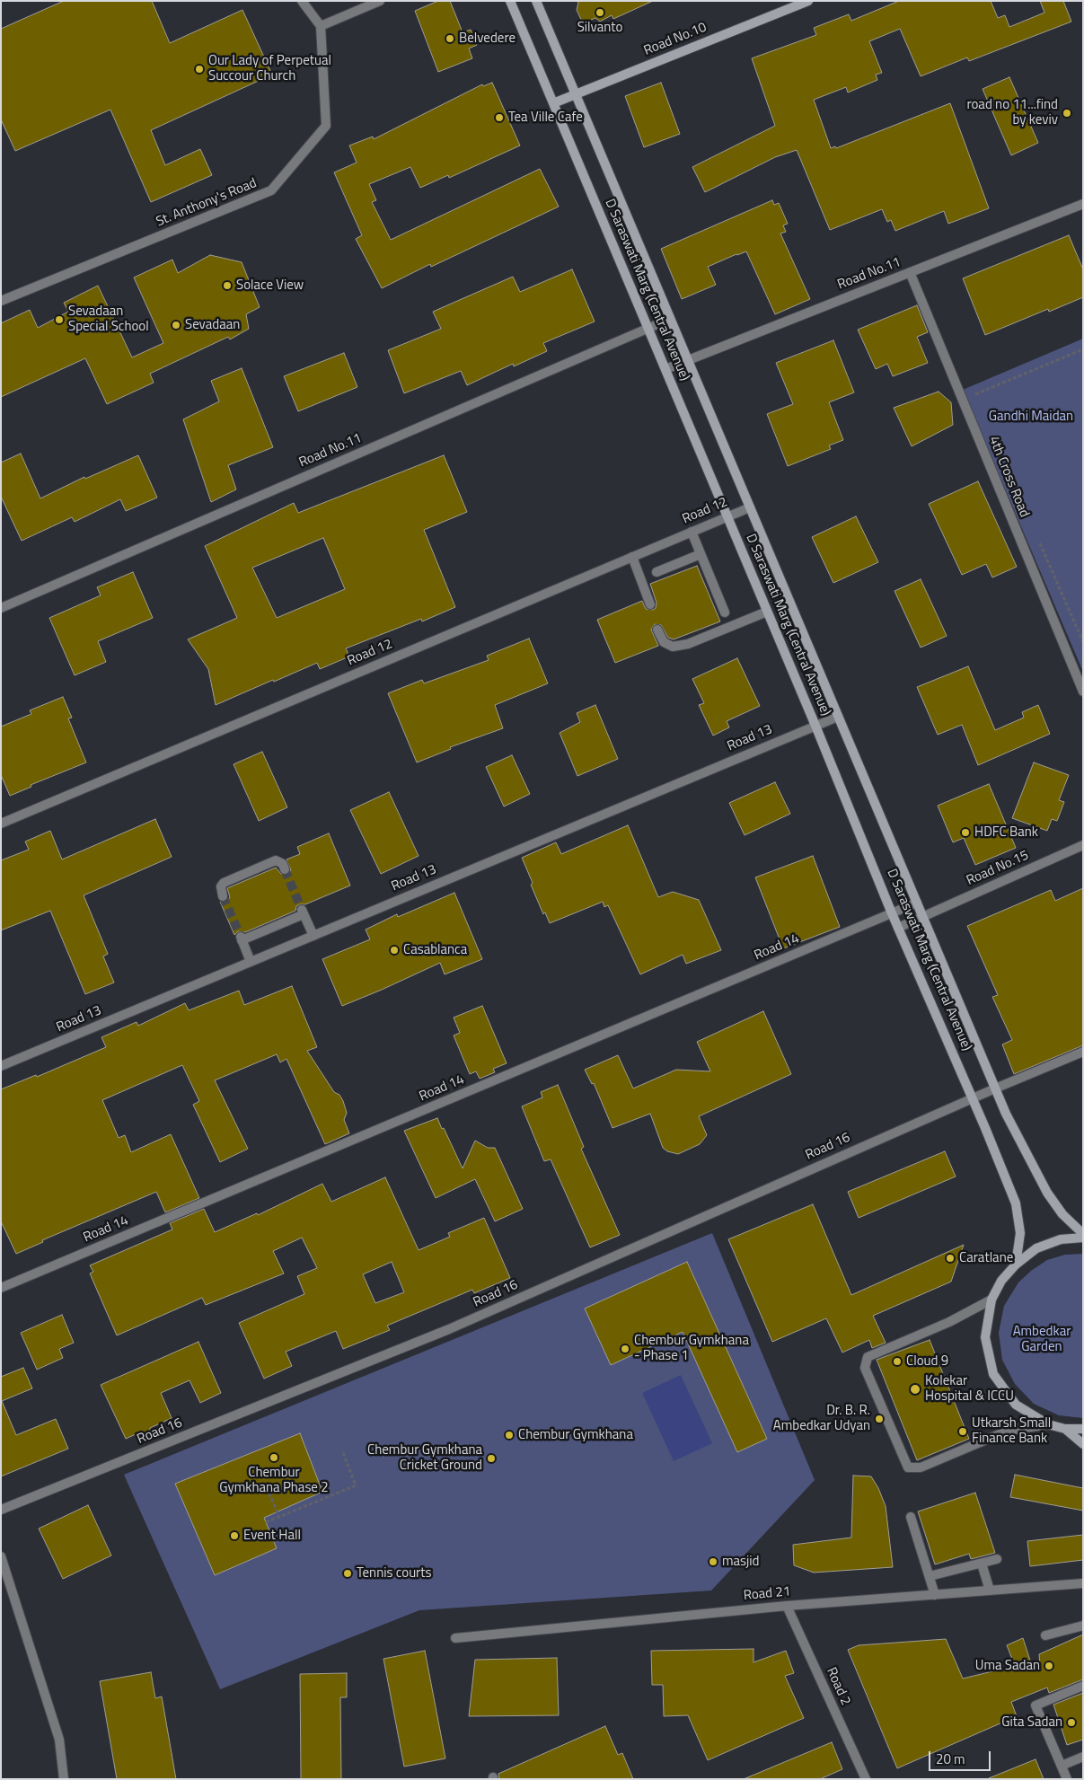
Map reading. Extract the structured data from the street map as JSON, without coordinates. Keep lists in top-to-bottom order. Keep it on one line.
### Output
{"streets":{"main road":["Road No.10","D Saraswati Marg (Central Avenue)"],"street":["St. Anthony's Road","Road No.11","4th Cross Road","Road 12","Road 13","Road No.15","Road 14","Road 16","Road 21","Road 2"]},"crossings":[["Road No.10","D Saraswati Marg (Central Avenue)"],["Road No.11","D Saraswati Marg (Central Avenue)"],["Road No.11","4th Cross Road"],["D Saraswati Marg (Central Avenue)","Road 12"],["D Saraswati Marg (Central Avenue)","Road 13"],["D Saraswati Marg (Central Avenue)","Road No.15"],["D Saraswati Marg (Central Avenue)","Road 14"],["D Saraswati Marg (Central Avenue)","Road 16"],["Road 21","Road 2"]],"parks":["Gandhi Maidan","Ambedkar Garden"],"places":["Silvanto","Belvedere","Our Lady of Perpetual Succour Church","road no 11...find by keviv","Tea Ville Cafe","Solace View","Sevadaan Special School","Sevadaan","HDFC Bank","Casablanca","Caratlane","Chembur Gymkhana - Phase 1","Cloud 9","Kolekar Hospital & ICCU","Dr. B. R. Ambedkar Udyan","Utkarsh Small Finance Bank","Chembur Gymkhana","Chembur Gymkhana Phase 2","Chembur Gymkhana Cricket Ground","Event Hall","masjid","Tennis courts","Uma Sadan","Gita Sadan"],"scale_bar":"20 m"}
